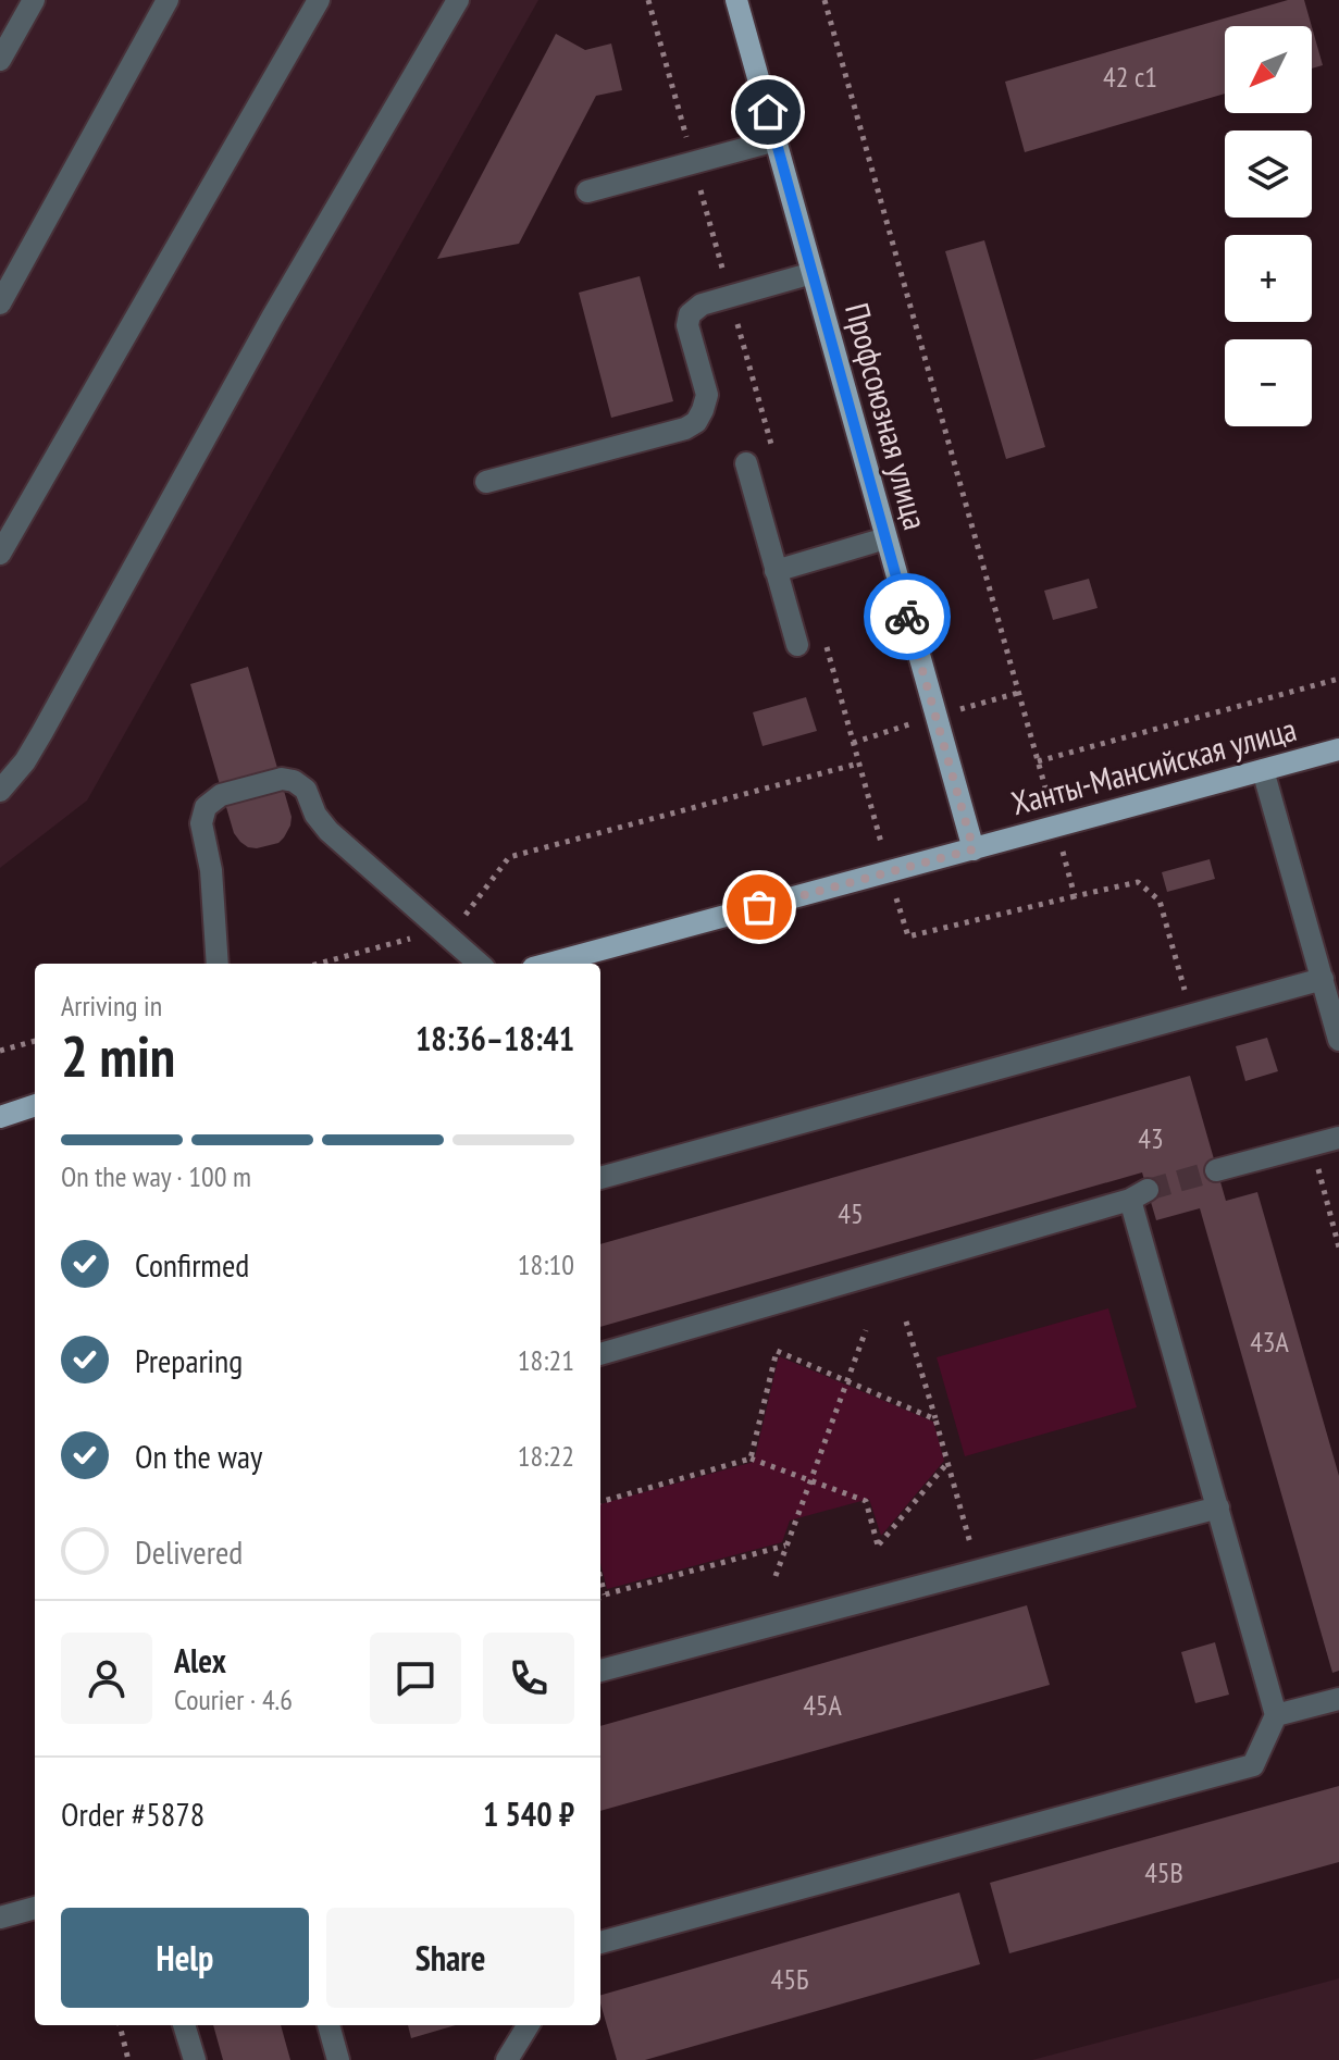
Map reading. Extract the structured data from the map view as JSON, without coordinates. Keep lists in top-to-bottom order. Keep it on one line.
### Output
{"streets":{"main road":["Профсоюзная улица","Ханты-Мансийская улица"]},"crossings":[["Профсоюзная улица","Ханты-Мансийская улица"]],"house_numbers":["42 с1","43","45","43А","45А","45В","45Б"],"north":"bottom left","page":{"map_buttons":["+","−"],"heading":["2 min","Arriving in","18:36–18:41"],"panel":["Alex","Courier · 4.6","Order #5878","1 540 ₽"],"bar":"On the way · 100 m","list":[["Confirmed","18:10"],["Preparing","18:21"],["On the way","18:22"],"Delivered"],"buttons":["Help","Share"]}}
